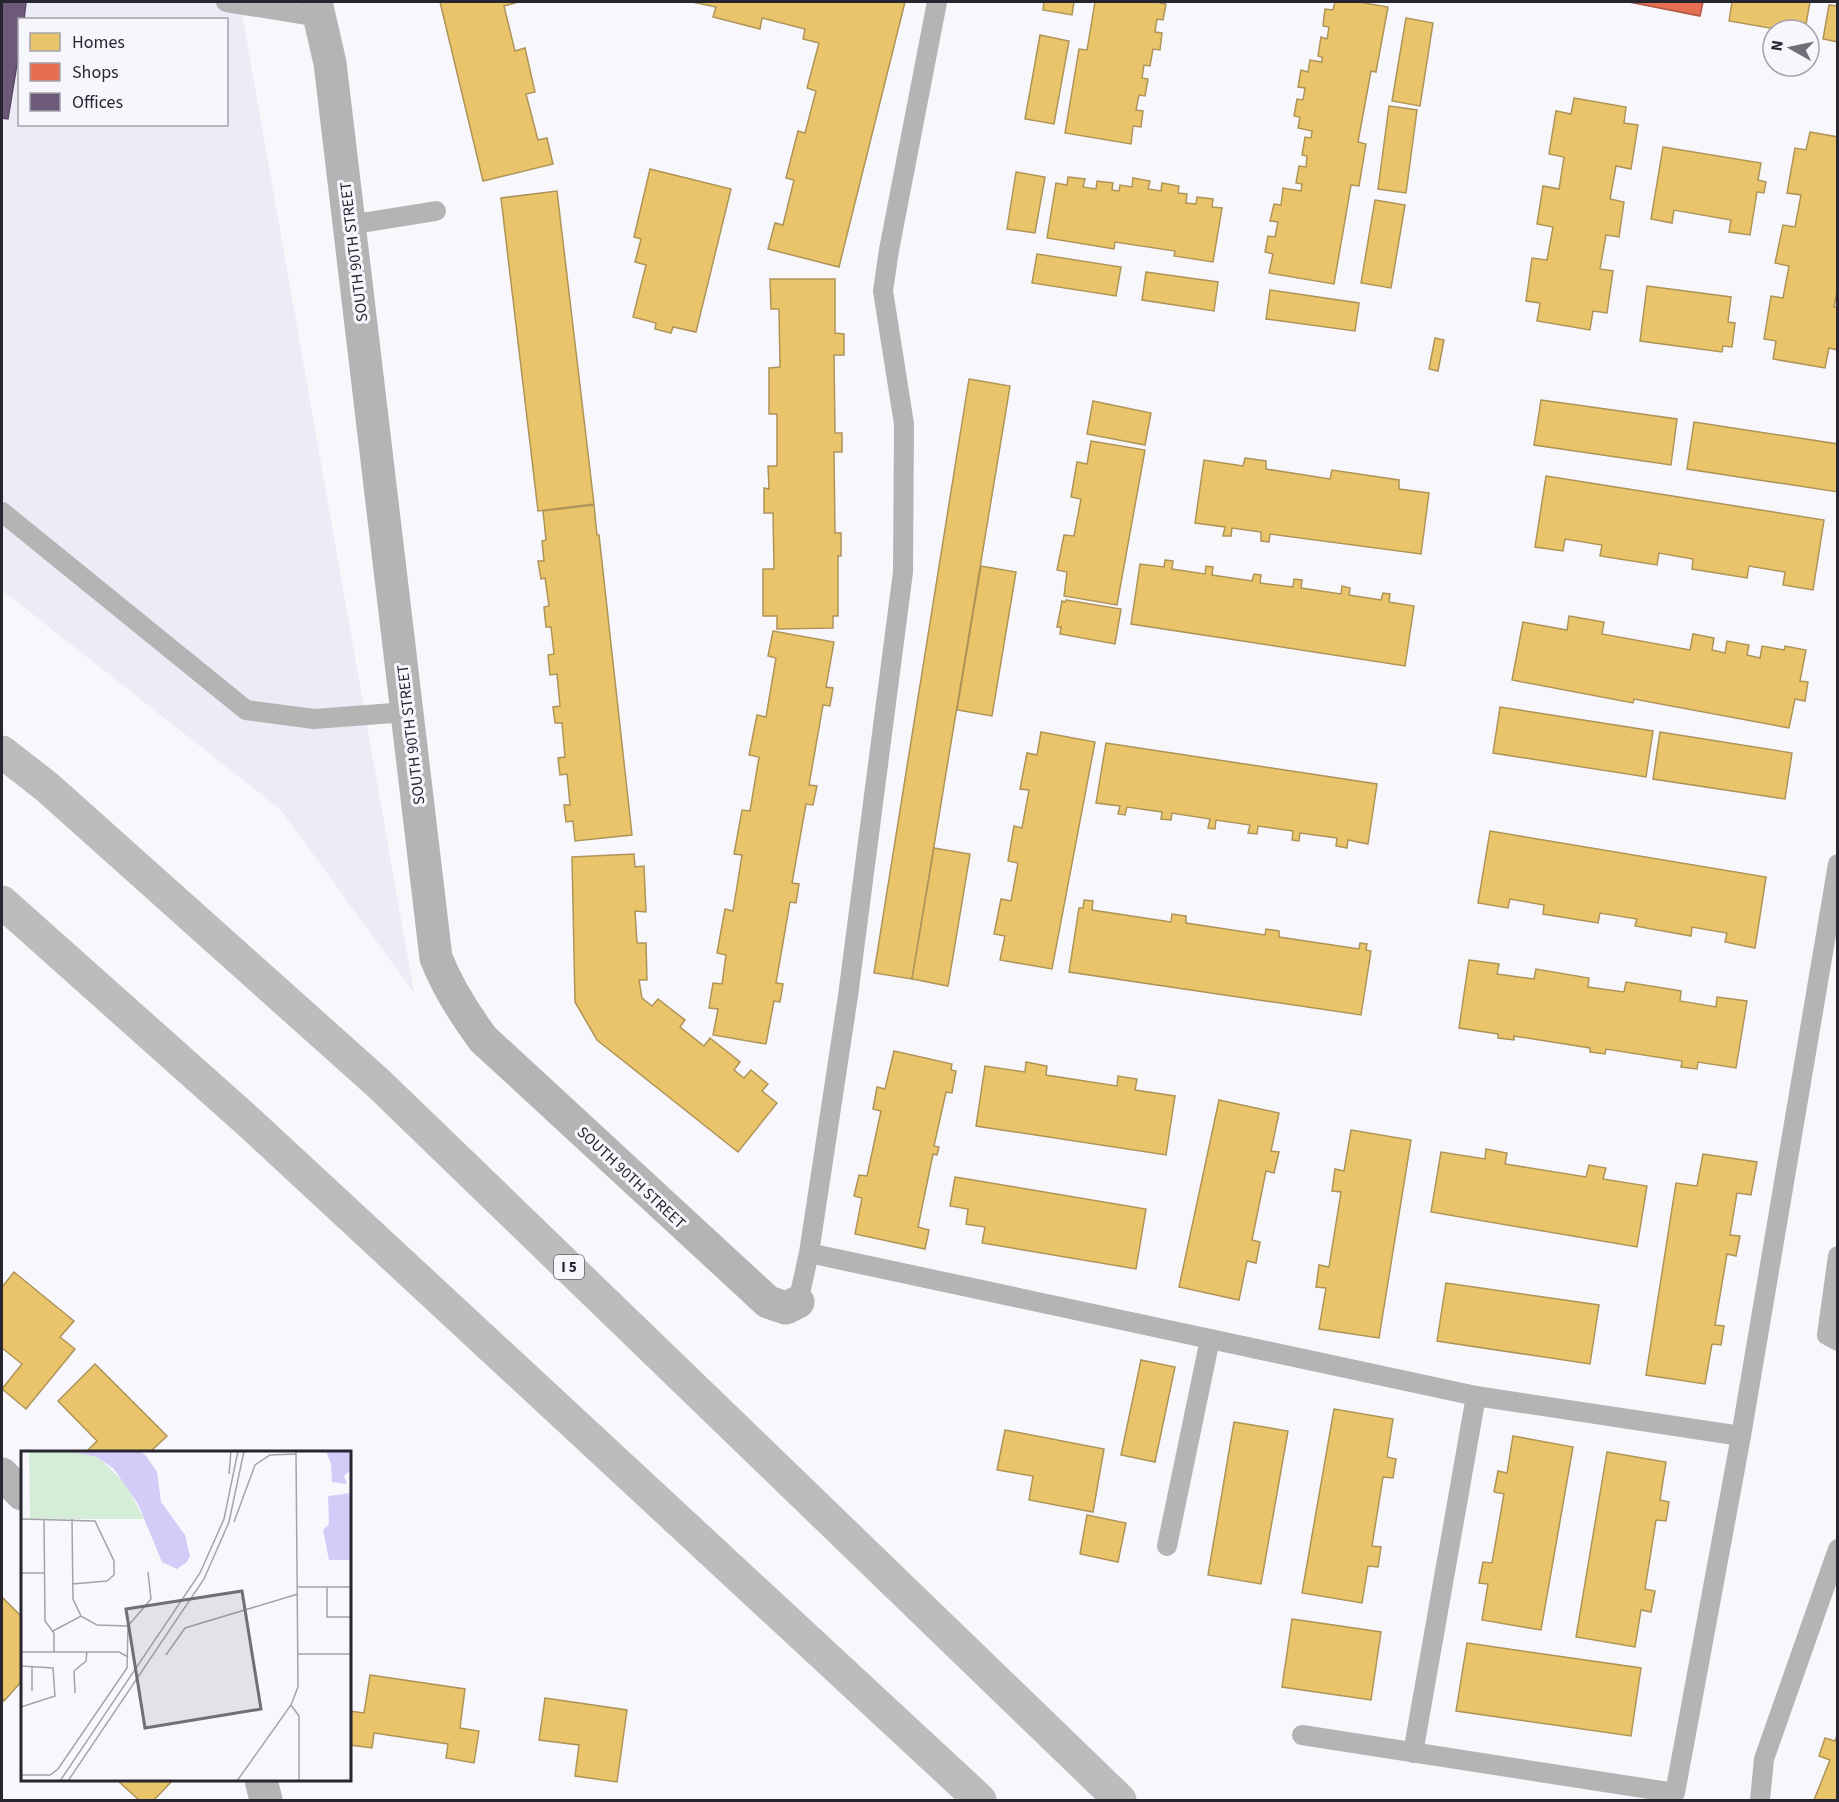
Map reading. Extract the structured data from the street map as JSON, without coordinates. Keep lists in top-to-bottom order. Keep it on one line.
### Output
{"streets":{"highway":["I 5"],"street":["SOUTH 90TH STREET"]},"legend":["Homes","Shops","Offices"],"north":"left"}
